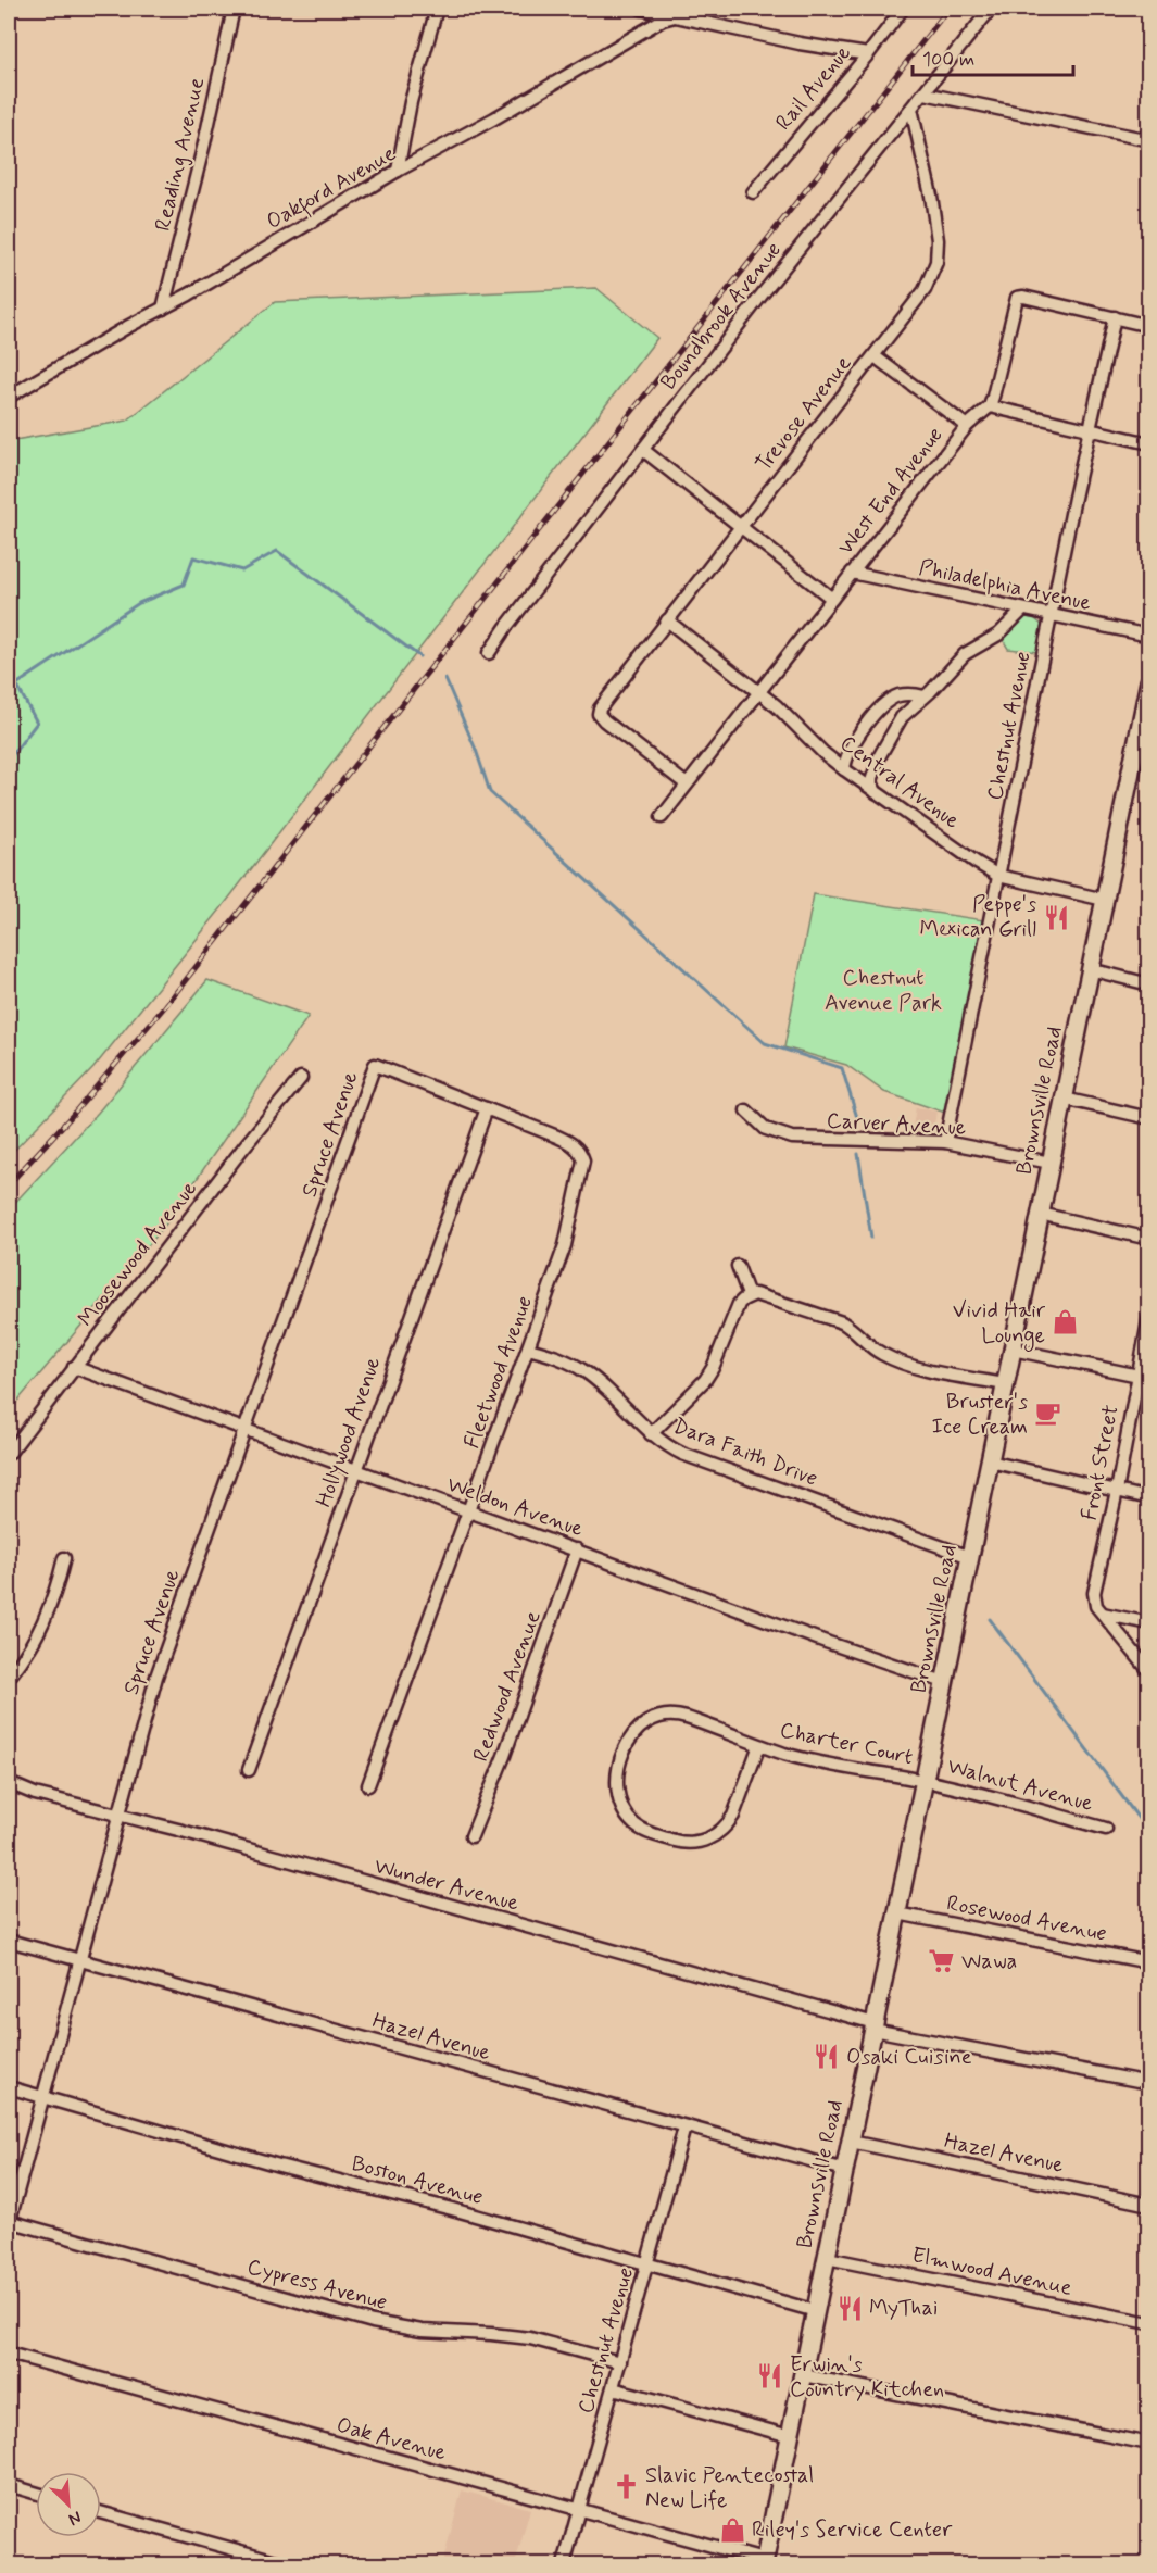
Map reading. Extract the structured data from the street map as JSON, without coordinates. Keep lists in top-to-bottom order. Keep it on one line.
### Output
{"streets":{"street":["Rail Avenue","Reading Avenue","Oakford Avenue","Boundbrook Avenue","Trevose Avenue","West End Avenue","Philadelphia Avenue","Chestnut Avenue","Central Avenue","Brownsville Road","Carver Avenue","Spruce Avenue","Moosewood Avenue","Fleetwood Avenue","Hollywood Avenue","Dara Faith Drive","Front Street","Weldon Avenue","Redwood Avenue","Charter Court","Walnut Avenue","Wunder Avenue","Rosewood Avenue","Hazel Avenue","Boston Avenue","Elmwood Avenue","Cypress Avenue","Oak Avenue"]},"crossings":[["Reading Avenue","Oakford Avenue"],["Boundbrook Avenue","Trevose Avenue"],["Trevose Avenue","West End Avenue"],["Trevose Avenue","Central Avenue"],["West End Avenue","Philadelphia Avenue"],["West End Avenue","Central Avenue"],["Philadelphia Avenue","Chestnut Avenue"],["Chestnut Avenue","Central Avenue"],["Chestnut Avenue","Carver Avenue"],["Chestnut Avenue","Hazel Avenue"],["Chestnut Avenue","Boston Avenue"],["Chestnut Avenue","Cypress Avenue"],["Chestnut Avenue","Oak Avenue"],["Central Avenue","Brownsville Road"],["Brownsville Road","Carver Avenue"],["Brownsville Road","Dara Faith Drive"],["Brownsville Road","Weldon Avenue"],["Brownsville Road","Charter Court"],["Brownsville Road","Walnut Avenue"],["Brownsville Road","Wunder Avenue"],["Brownsville Road","Rosewood Avenue"],["Brownsville Road","Hazel Avenue"],["Brownsville Road","Boston Avenue"],["Brownsville Road","Elmwood Avenue"],["Brownsville Road","Oak Avenue"],["Spruce Avenue","Fleetwood Avenue"],["Spruce Avenue","Hollywood Avenue"],["Spruce Avenue","Weldon Avenue"],["Spruce Avenue","Wunder Avenue"],["Spruce Avenue","Hazel Avenue"],["Spruce Avenue","Boston Avenue"],["Spruce Avenue","Cypress Avenue"],["Moosewood Avenue","Weldon Avenue"],["Fleetwood Avenue","Hollywood Avenue"],["Fleetwood Avenue","Dara Faith Drive"],["Fleetwood Avenue","Weldon Avenue"],["Hollywood Avenue","Weldon Avenue"],["Weldon Avenue","Redwood Avenue"],["Charter Court","Walnut Avenue"]],"parks":["Chestnut Avenue Park"],"places":{"restaurant":["Peppe's Mexican Grill","Osaki Cuisine","MyThai","Erwin's Country Kitchen"],"shop":["Vivid Hair Lounge","Riley's Service Center"],"cafe":["Bruster's Ice Cream"],"supermarket":["Wawa"],"church":["Slavic Pentecostal New Life"]},"scale_bar":"100 m","north":"bottom right"}
